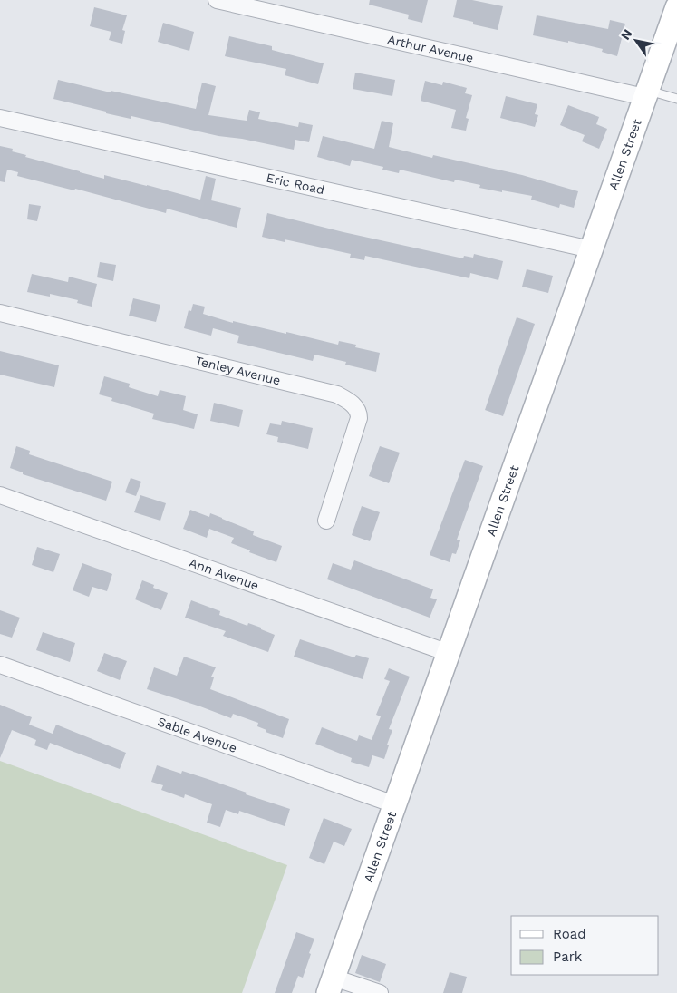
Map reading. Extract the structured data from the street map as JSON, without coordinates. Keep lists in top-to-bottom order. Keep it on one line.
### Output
{"streets":{"street":["Arthur Avenue","Allen Street","Eric Road","Tenley Avenue","Ann Avenue","Sable Avenue"]},"crossings":[["Arthur Avenue","Allen Street"],["Allen Street","Eric Road"],["Allen Street","Ann Avenue"],["Allen Street","Sable Avenue"]],"legend":["Road","Park"],"north":"top left"}
